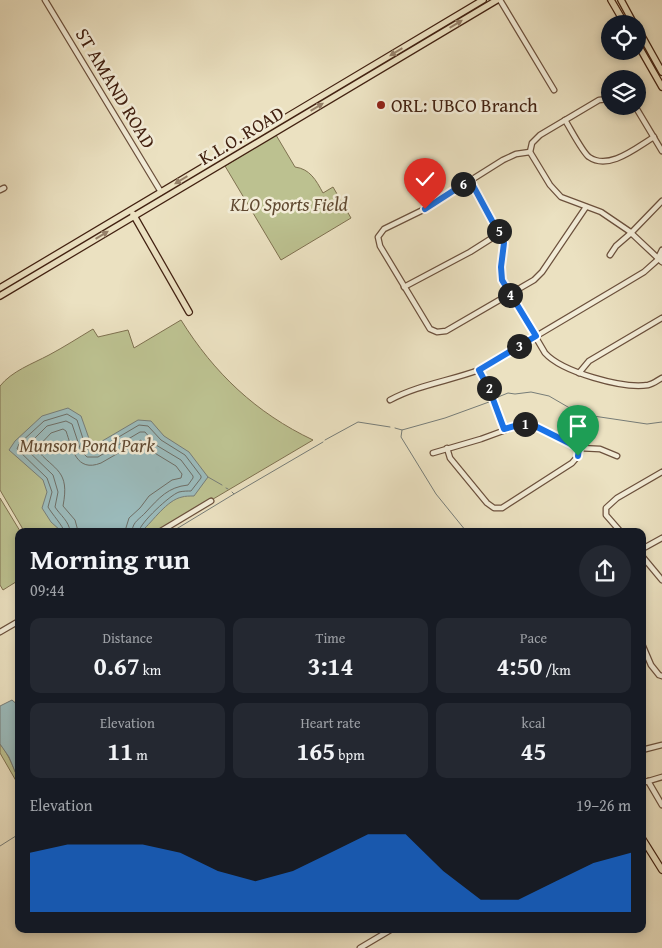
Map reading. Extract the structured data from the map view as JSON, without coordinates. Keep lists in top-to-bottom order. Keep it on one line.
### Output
{"streets":{"main road":["K.L.O. ROAD"],"street":["ST AMAND ROAD"]},"crossings":[["ST AMAND ROAD","K.L.O. ROAD"]],"parks":["KLO Sports Field","Munson Pond Park"],"places":["ORL: UBCO Branch"],"page":{"pins":["6","5","4","3","2","1"],"heading":["Morning run","09:44"],"stats":[["Distance","0.67 km"],["Time","3:14"],["Pace","4:50 /km"],["Elevation","11 m"],["Heart rate","165 bpm"],["kcal","45"]],"chart":["Elevation","19–26 m"]}}
